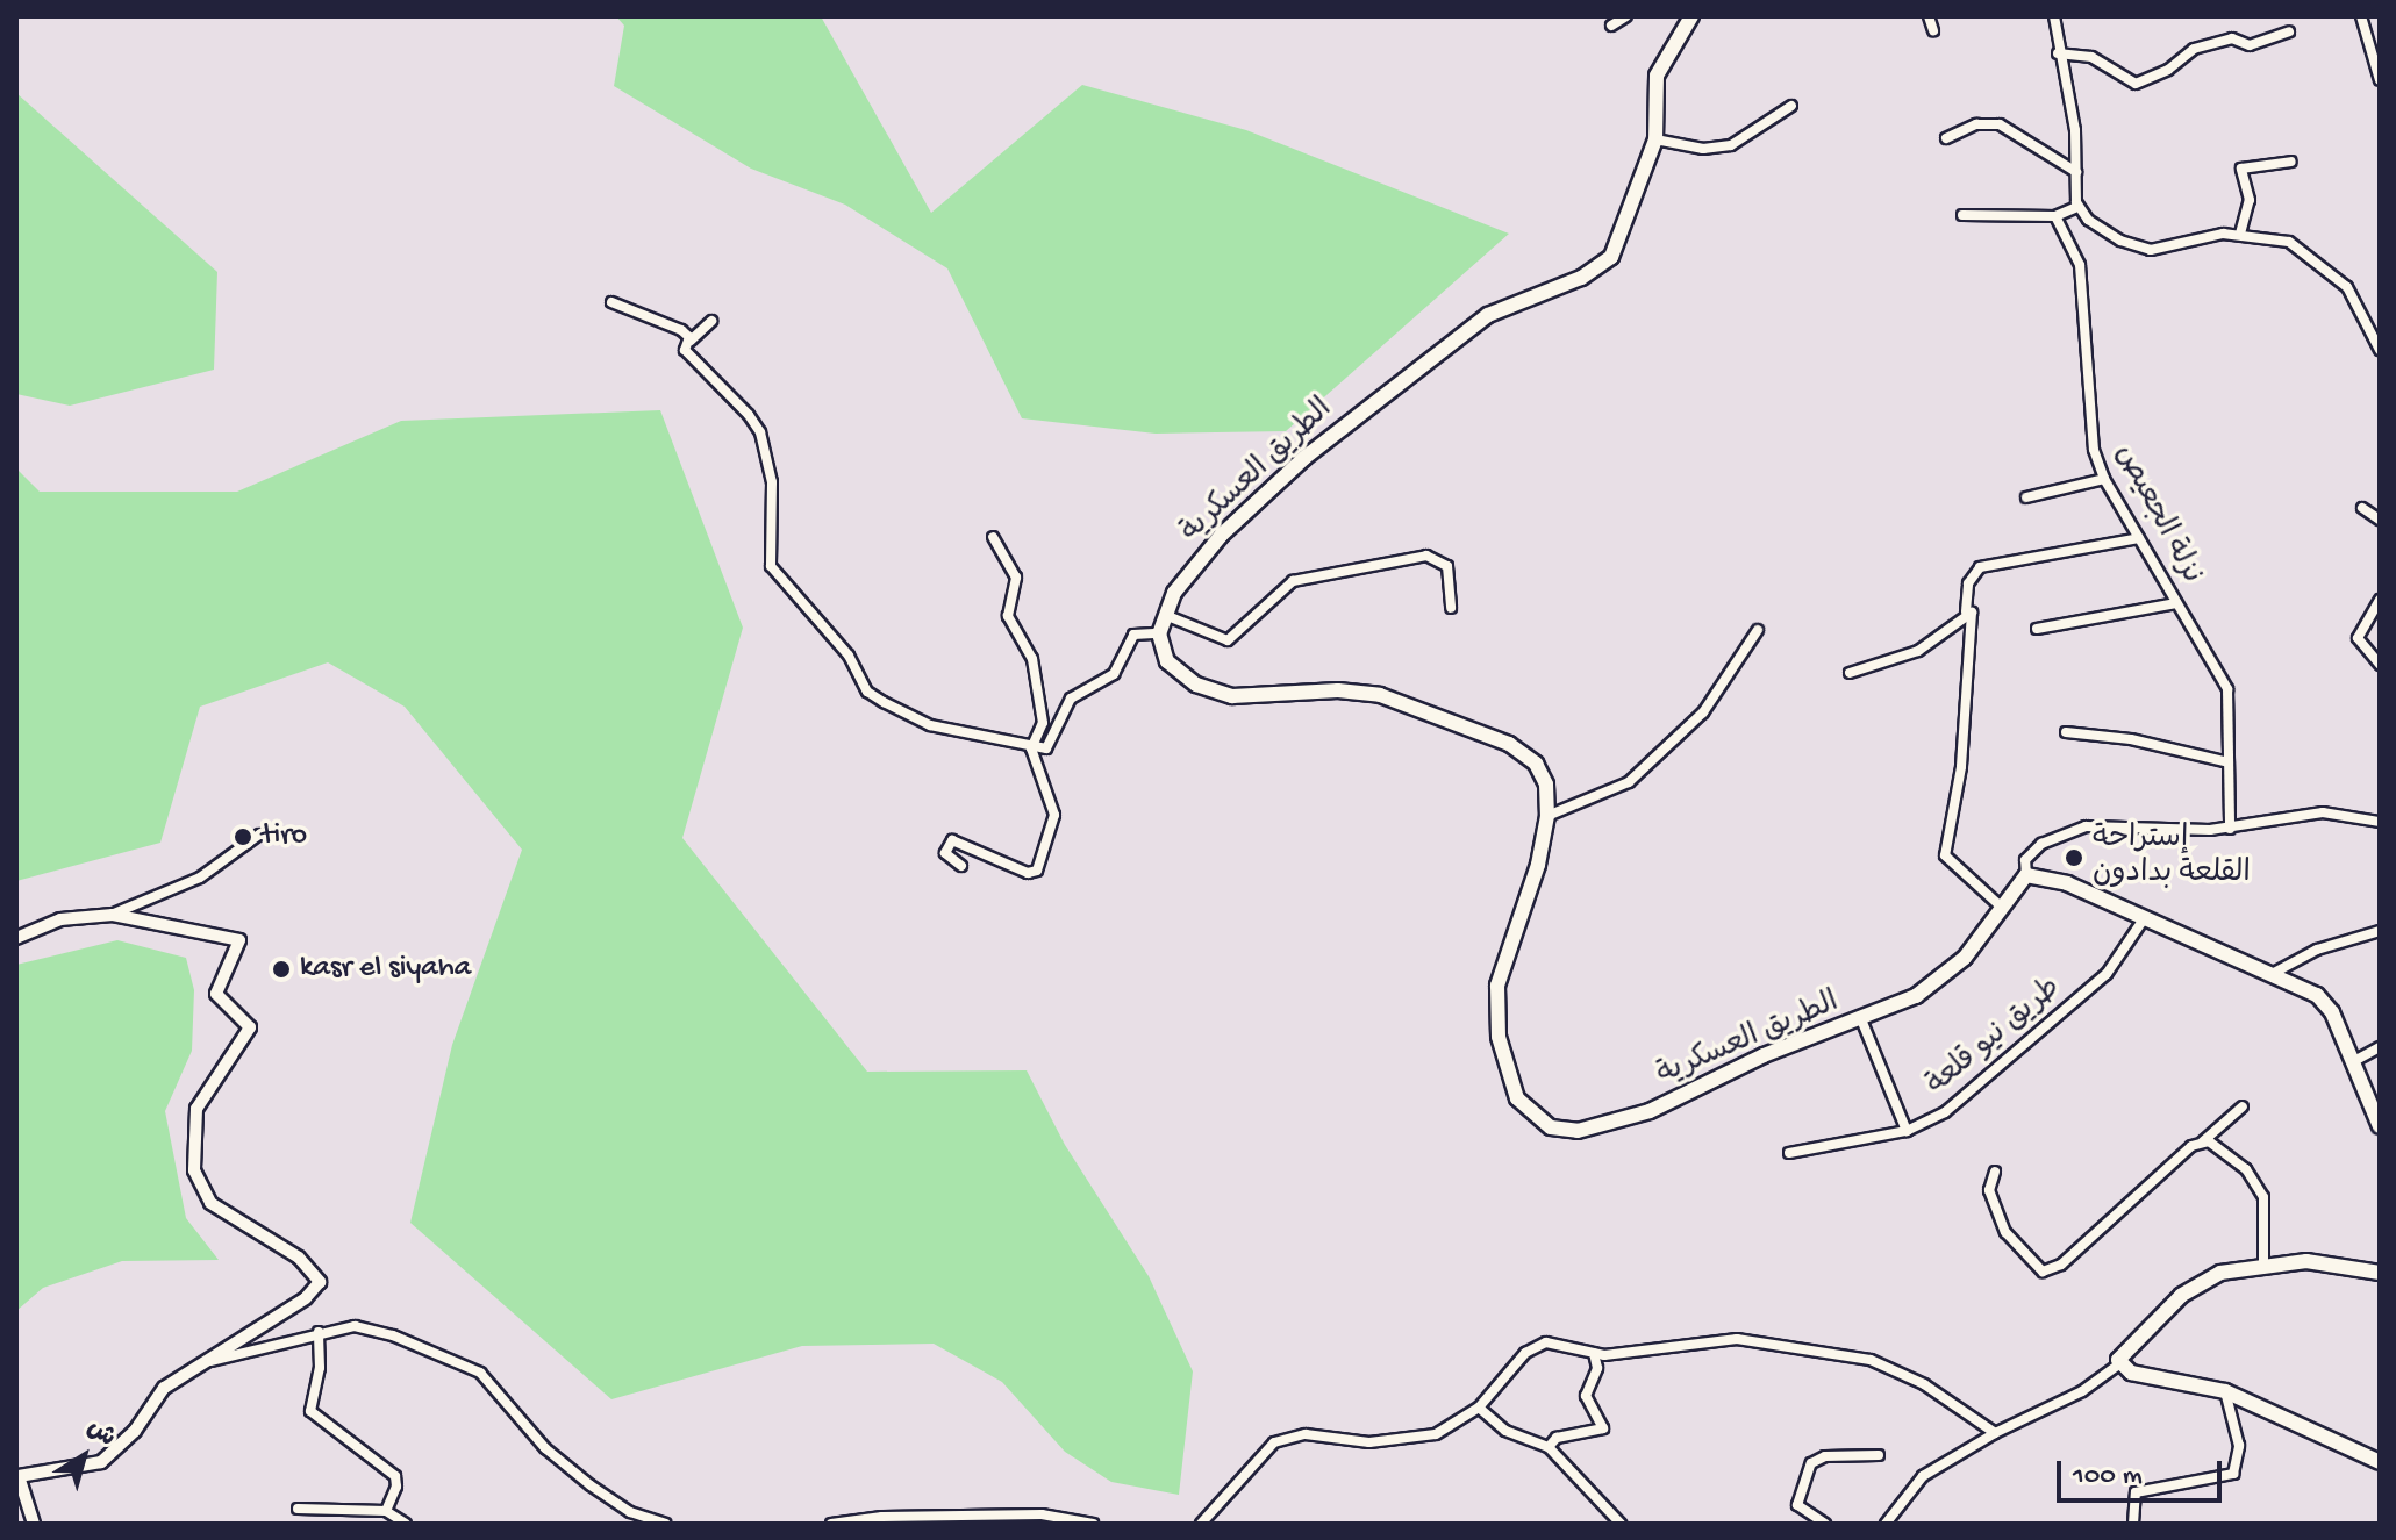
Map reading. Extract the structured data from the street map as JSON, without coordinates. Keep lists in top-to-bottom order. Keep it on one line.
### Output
{"streets":{"main road":["الطريق العسكرية"],"street":["نزلة الجعيص","طريق نيو قلعة"]},"places":["tiro","إستراحة القلعة بدادون","kasr el siyaha"],"scale_bar":"100 m","north":"top right"}
